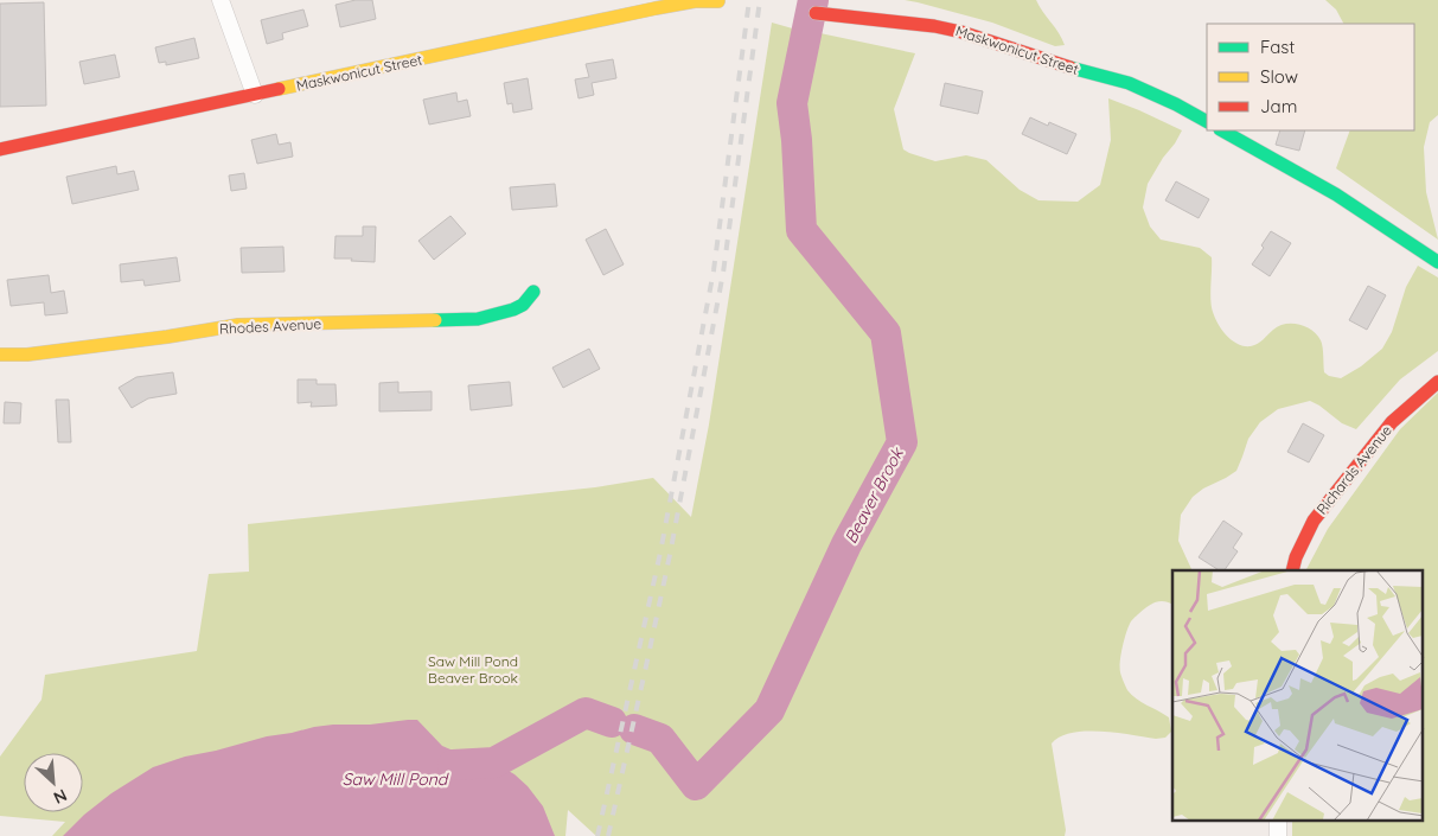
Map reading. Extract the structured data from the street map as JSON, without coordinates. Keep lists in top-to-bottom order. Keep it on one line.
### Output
{"streets":{"street":["Maskwonicut Street","Rhodes Avenue","Richards Avenue"]},"water":["Beaver Brook","Saw Mill Pond"],"parks":["Saw Mill Pond Beaver Brook"],"legend":["Fast","Slow","Jam"],"north":"bottom right"}
